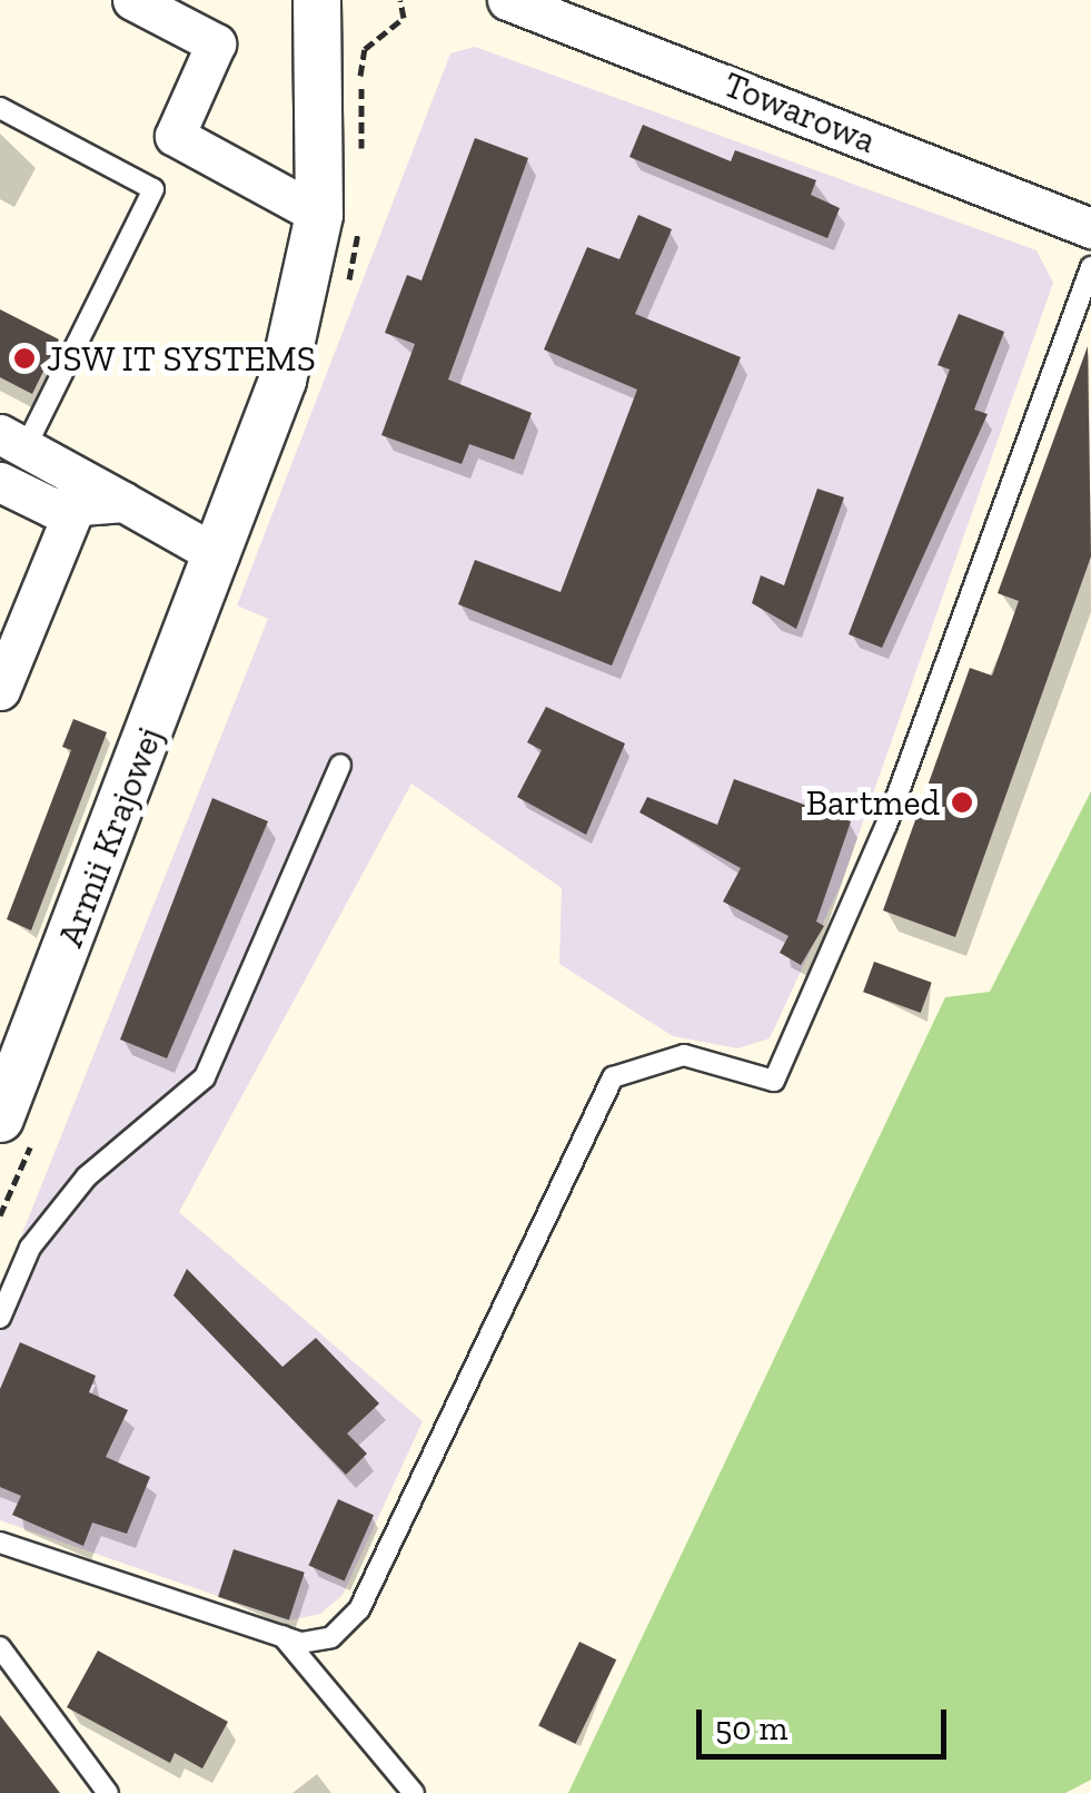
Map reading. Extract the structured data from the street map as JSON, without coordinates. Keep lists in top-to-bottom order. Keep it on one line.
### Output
{"streets":{"street":["Towarowa","Armii Krajowej"]},"places":["JSW IT SYSTEMS","Bartmed"],"scale_bar":"50 m"}
